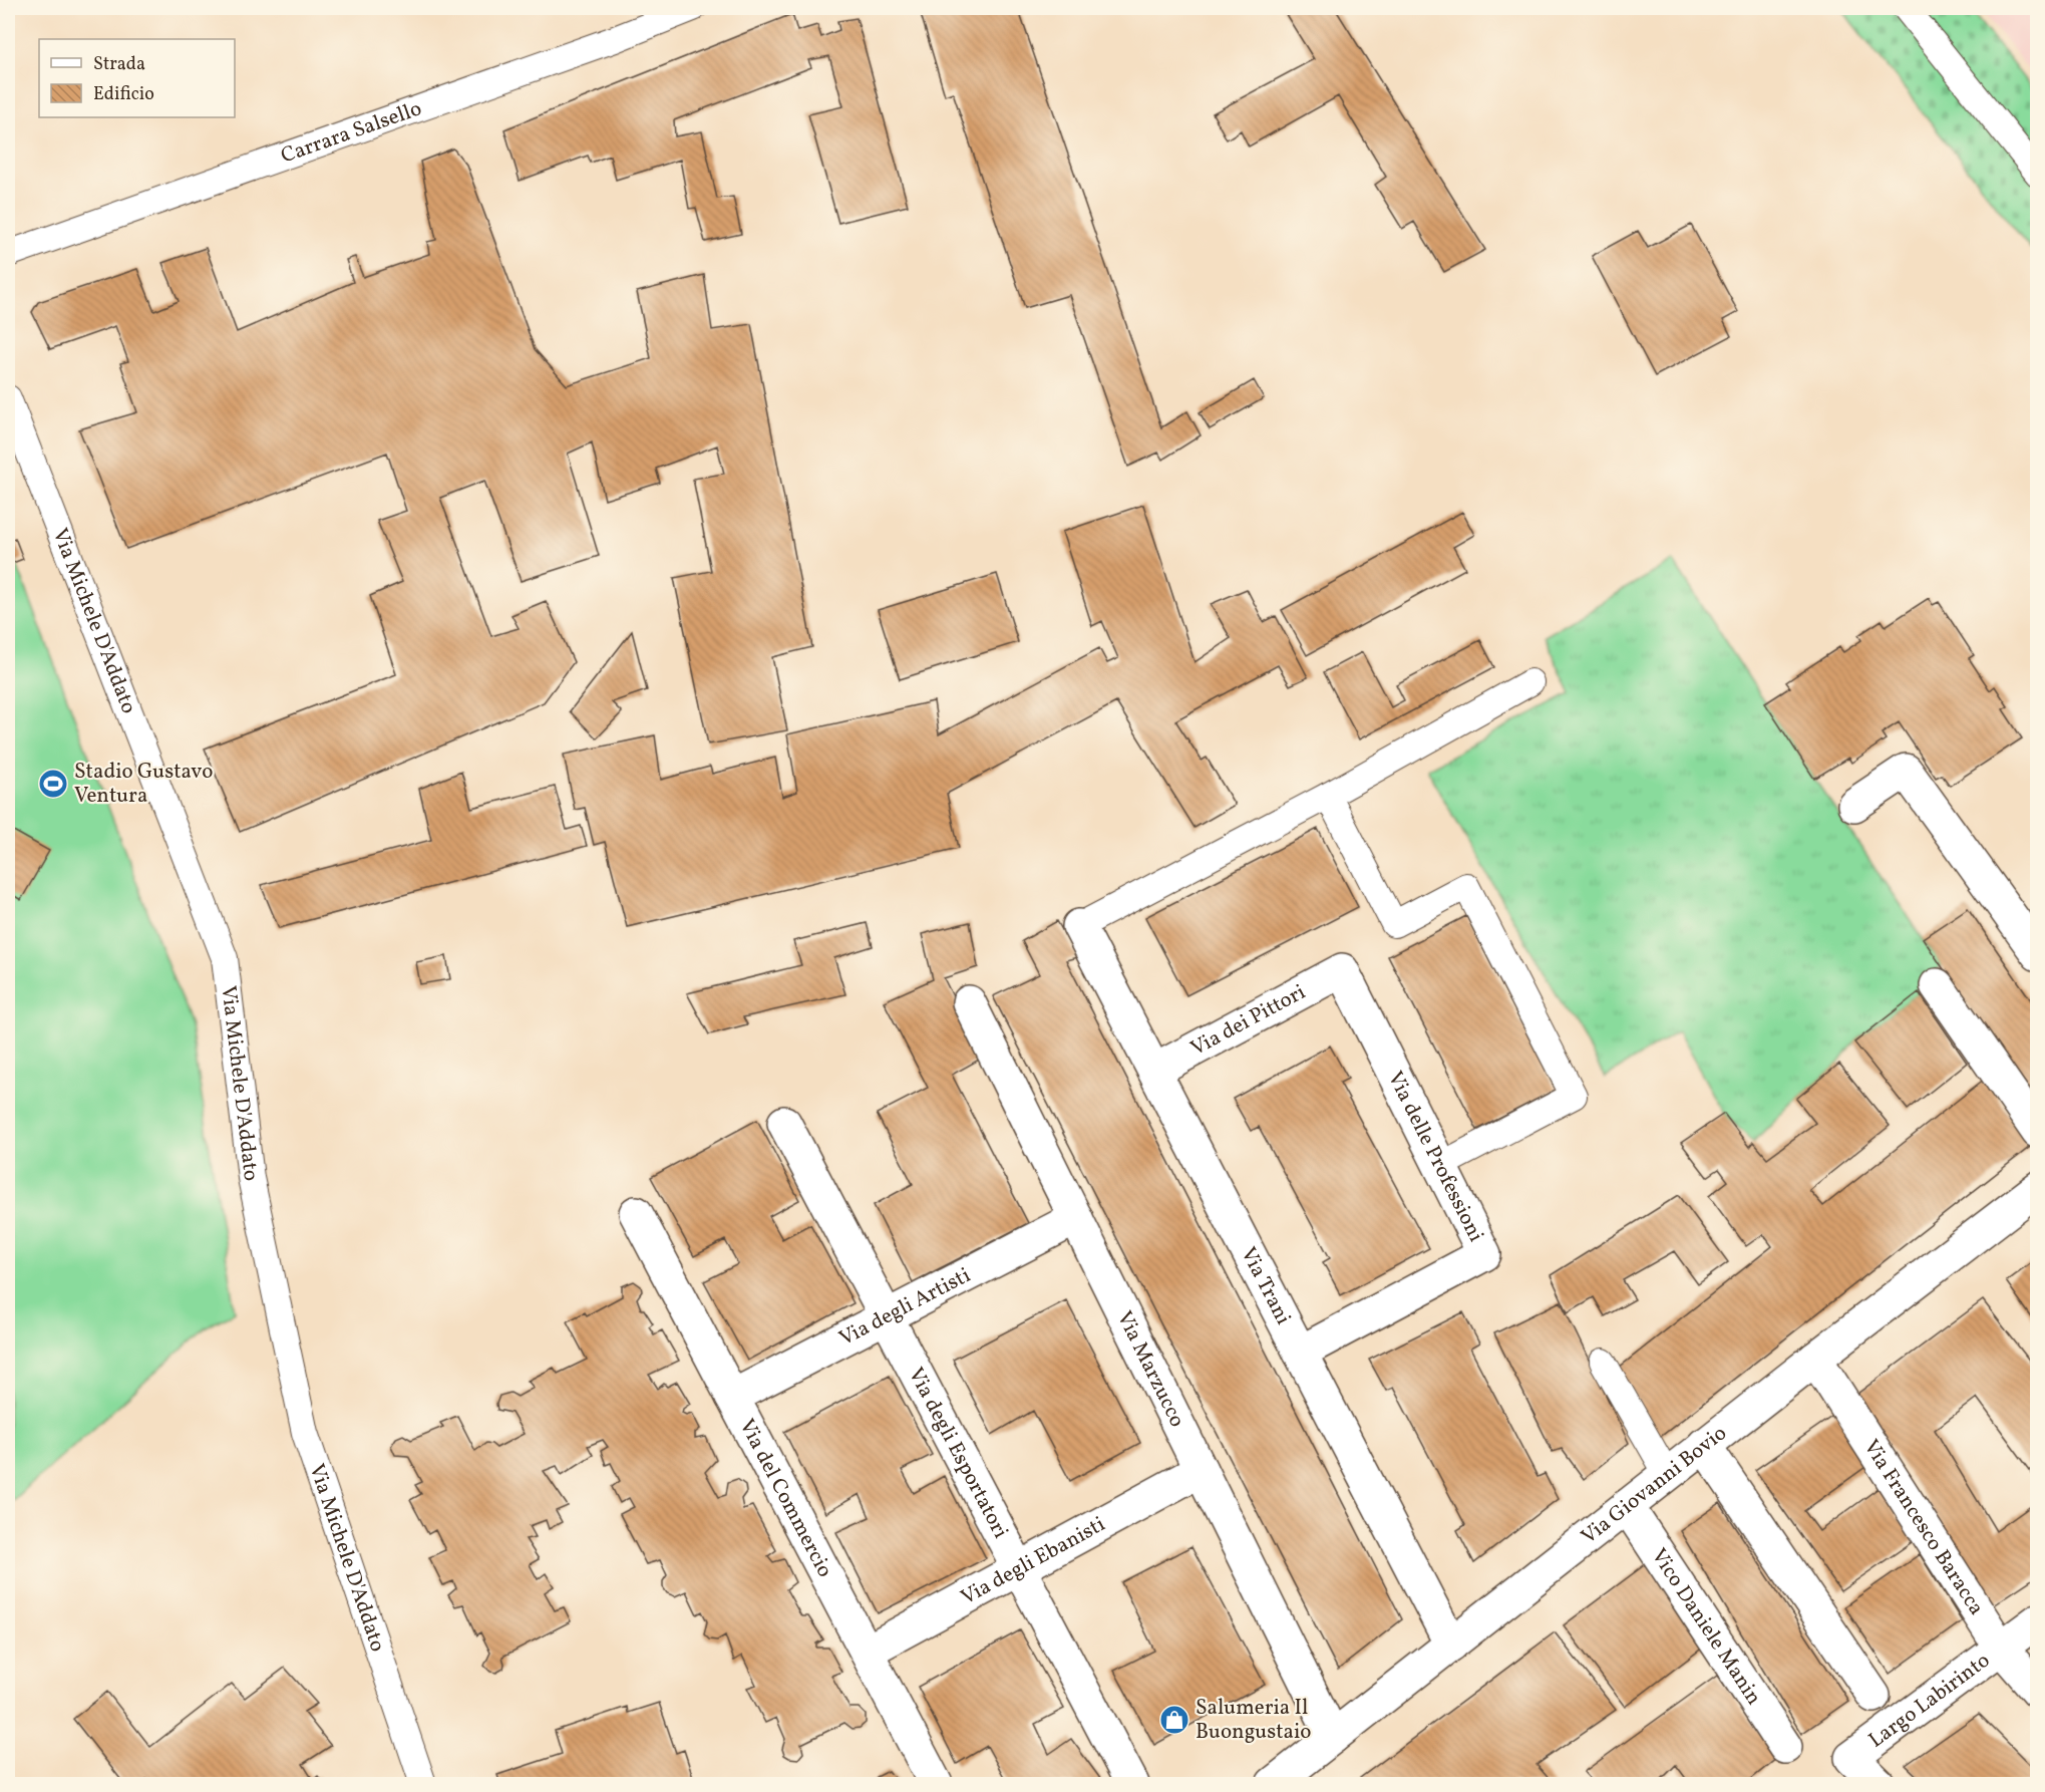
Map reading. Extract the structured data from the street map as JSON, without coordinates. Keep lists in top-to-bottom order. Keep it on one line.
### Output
{"streets":{"street":["Via dei Pittori","Via delle Professioni","Via Trani","Via degli Artisti","Via Marzucco","Via degli Esportatori","Via Giovanni Bovio","Via del Commercio","Via Francesco Baracca","Via degli Ebanisti","Vico Daniele Manin","Largo Labirinto"],"lane":["Carrara Salsello","Via Michele D'Addato"]},"crossings":[["Via dei Pittori","Via delle Professioni"],["Via dei Pittori","Via Trani"],["Via delle Professioni","Via Trani"],["Via Trani","Via Giovanni Bovio"],["Via degli Artisti","Via Marzucco"],["Via degli Artisti","Via degli Esportatori"],["Via degli Artisti","Via del Commercio"],["Via Marzucco","Via Giovanni Bovio"],["Via Marzucco","Via degli Ebanisti"],["Via degli Esportatori","Via degli Ebanisti"],["Via Giovanni Bovio","Via Francesco Baracca"],["Via Giovanni Bovio","Vico Daniele Manin"],["Via del Commercio","Via degli Ebanisti"],["Via Francesco Baracca","Largo Labirinto"]],"places":{"sports":["Stadio Gustavo Ventura"],"shop":["Salumeria Il Buongustaio"]},"legend":["Strada","Edificio"]}
